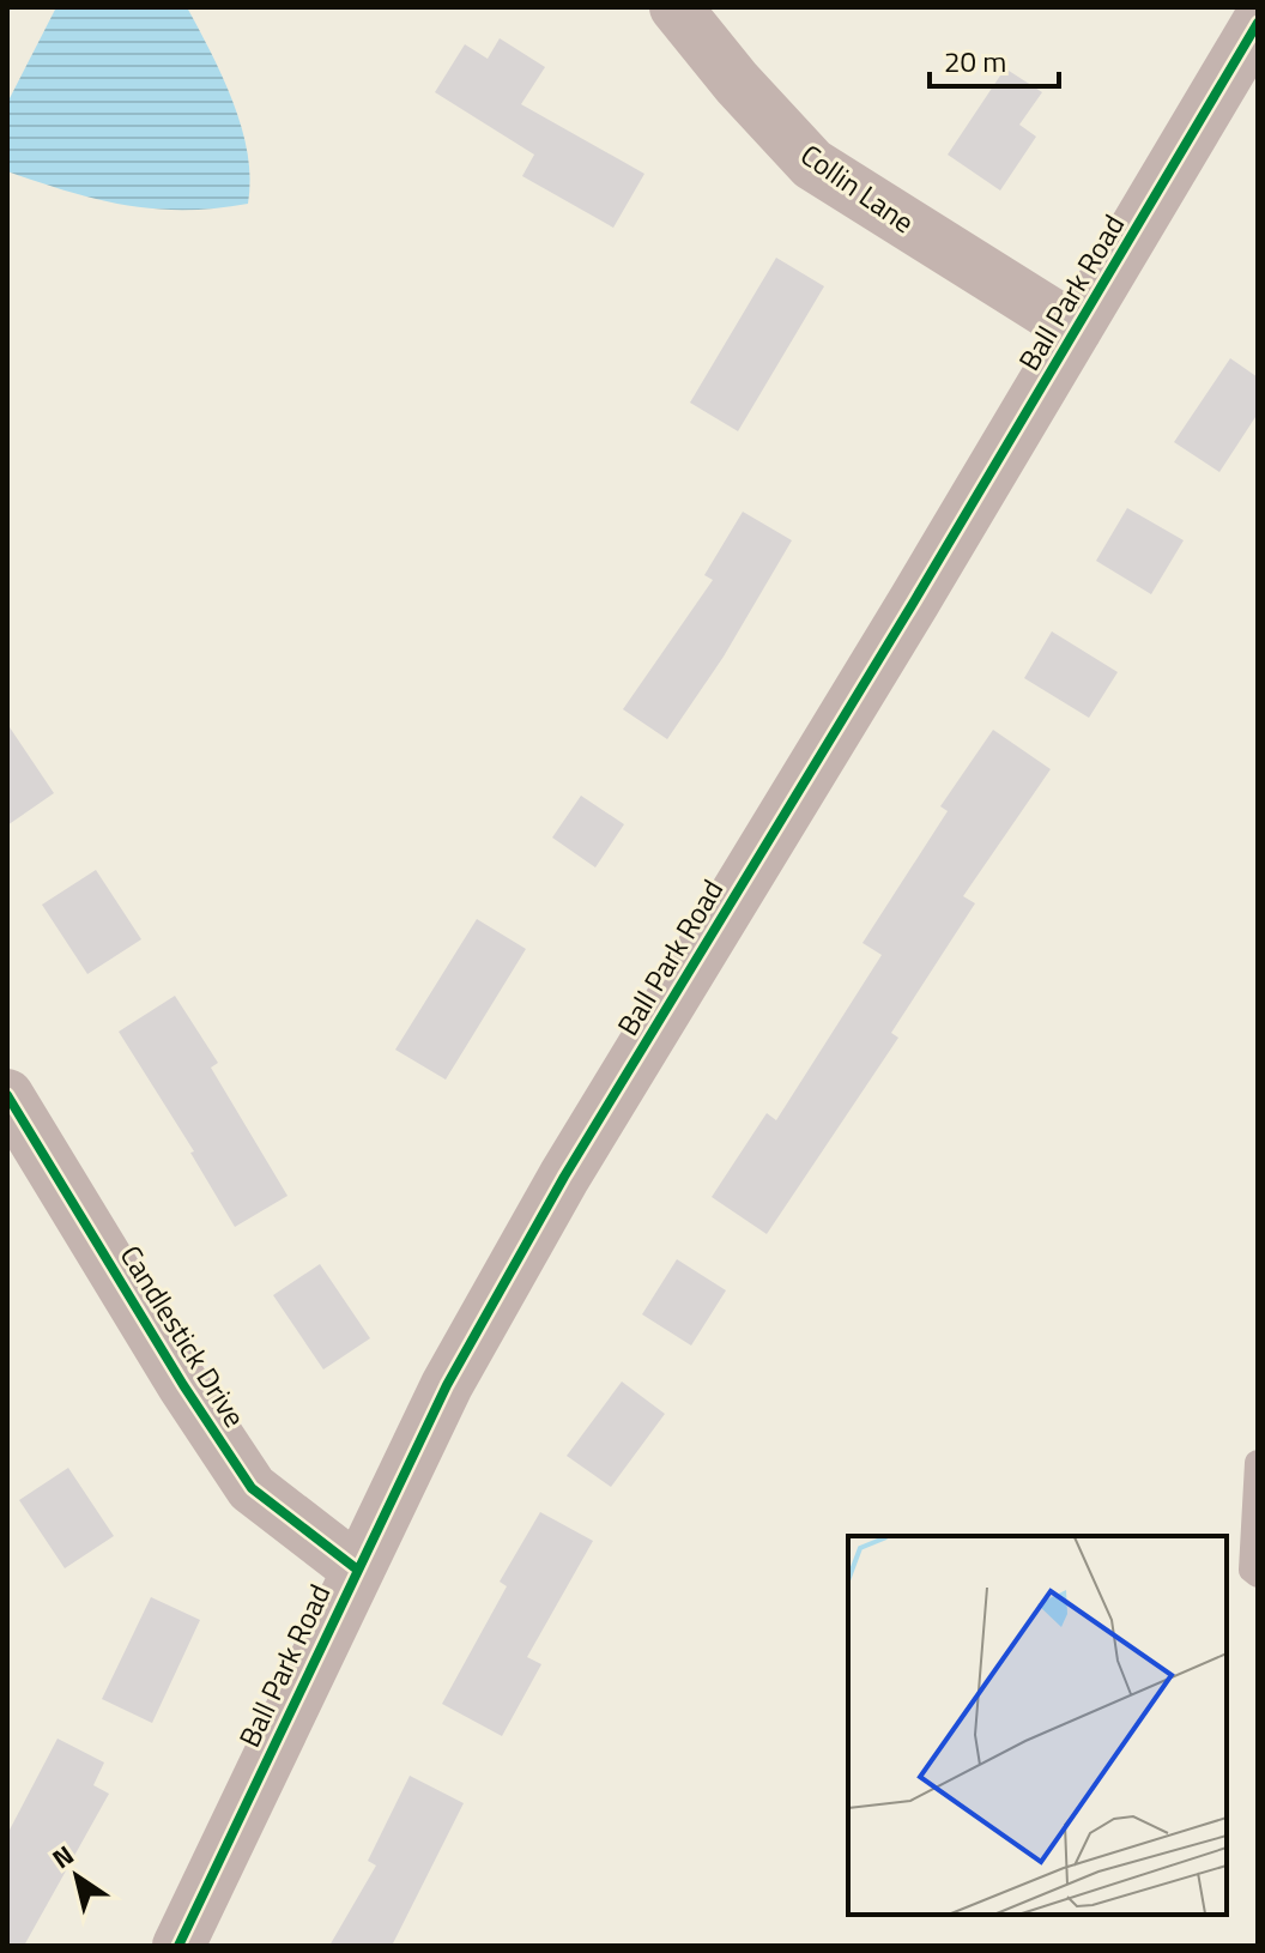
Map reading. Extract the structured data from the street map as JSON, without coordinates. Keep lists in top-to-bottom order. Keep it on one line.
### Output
{"streets":{"street":["Collin Lane","Ball Park Road","Candlestick Drive"]},"crossings":[["Collin Lane","Ball Park Road"],["Ball Park Road","Candlestick Drive"]],"scale_bar":"20 m","north":"top left"}
